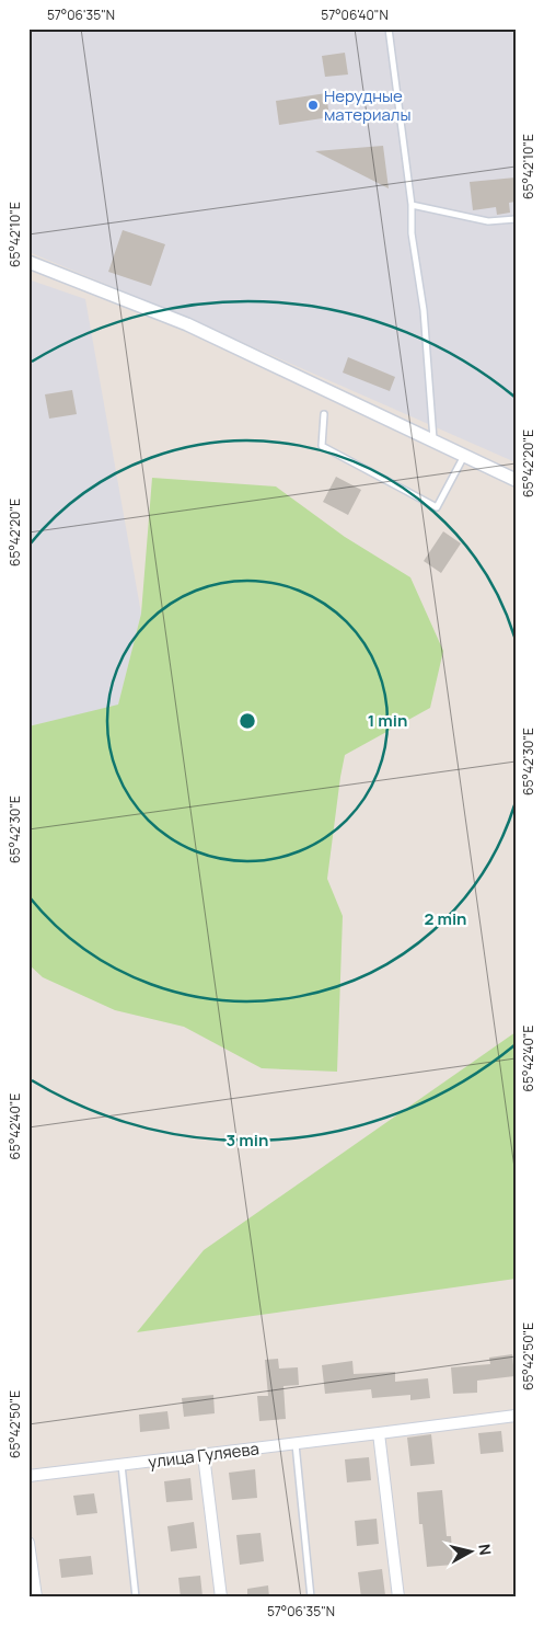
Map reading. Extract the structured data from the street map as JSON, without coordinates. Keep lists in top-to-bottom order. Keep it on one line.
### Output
{"streets":{"street":["улица Гуляева"]},"places":["Нерудные материалы"],"north":"right","coordinates":["57°06'35\"N","57°06'40\"N","65°42'10\"E","65°42'20\"E","65°42'30\"E","65°42'40\"E","65°42'50\"E"],"rings":["1 min","2 min","3 min"]}
